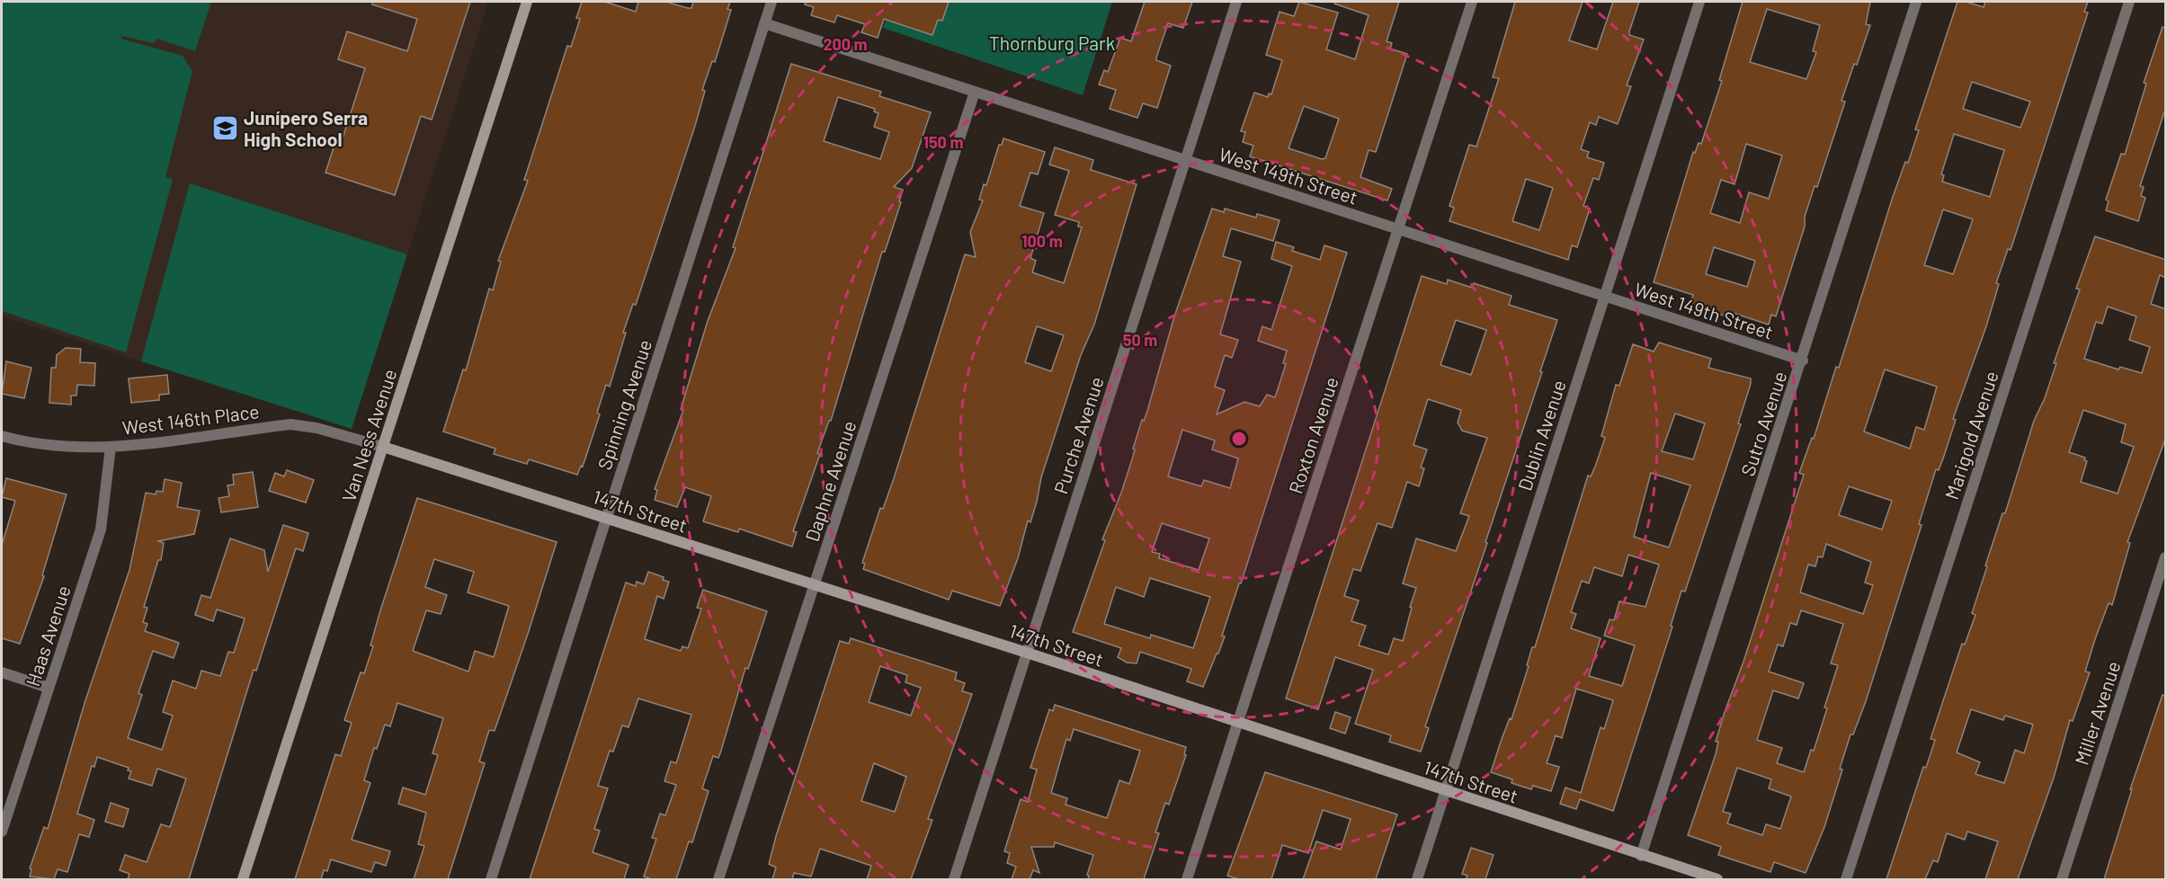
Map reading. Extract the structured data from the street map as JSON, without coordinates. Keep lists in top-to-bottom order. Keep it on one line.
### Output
{"streets":{"street":["West 149th Street","Spinning Avenue","West 146th Place","Sutro Avenue","Van Ness Avenue","Purche Avenue","Roxton Avenue","Dublin Avenue","Marigold Avenue","Daphne Avenue","147th Street","Haas Avenue","Miller Avenue"]},"crossings":[["West 149th Street","Spinning Avenue"],["West 149th Street","Sutro Avenue"],["West 149th Street","Purche Avenue"],["West 149th Street","Roxton Avenue"],["West 149th Street","Dublin Avenue"],["West 149th Street","Daphne Avenue"],["Spinning Avenue","147th Street"],["West 146th Place","Van Ness Avenue"],["West 146th Place","147th Street"],["West 146th Place","Haas Avenue"],["Sutro Avenue","147th Street"],["Van Ness Avenue","147th Street"],["Purche Avenue","147th Street"],["Roxton Avenue","147th Street"],["Dublin Avenue","147th Street"],["Daphne Avenue","147th Street"]],"parks":["Thornburg Park"],"places":{"school or university":["Junípero Serra High School"]},"rings":["200 m","150 m","100 m","50 m"]}
